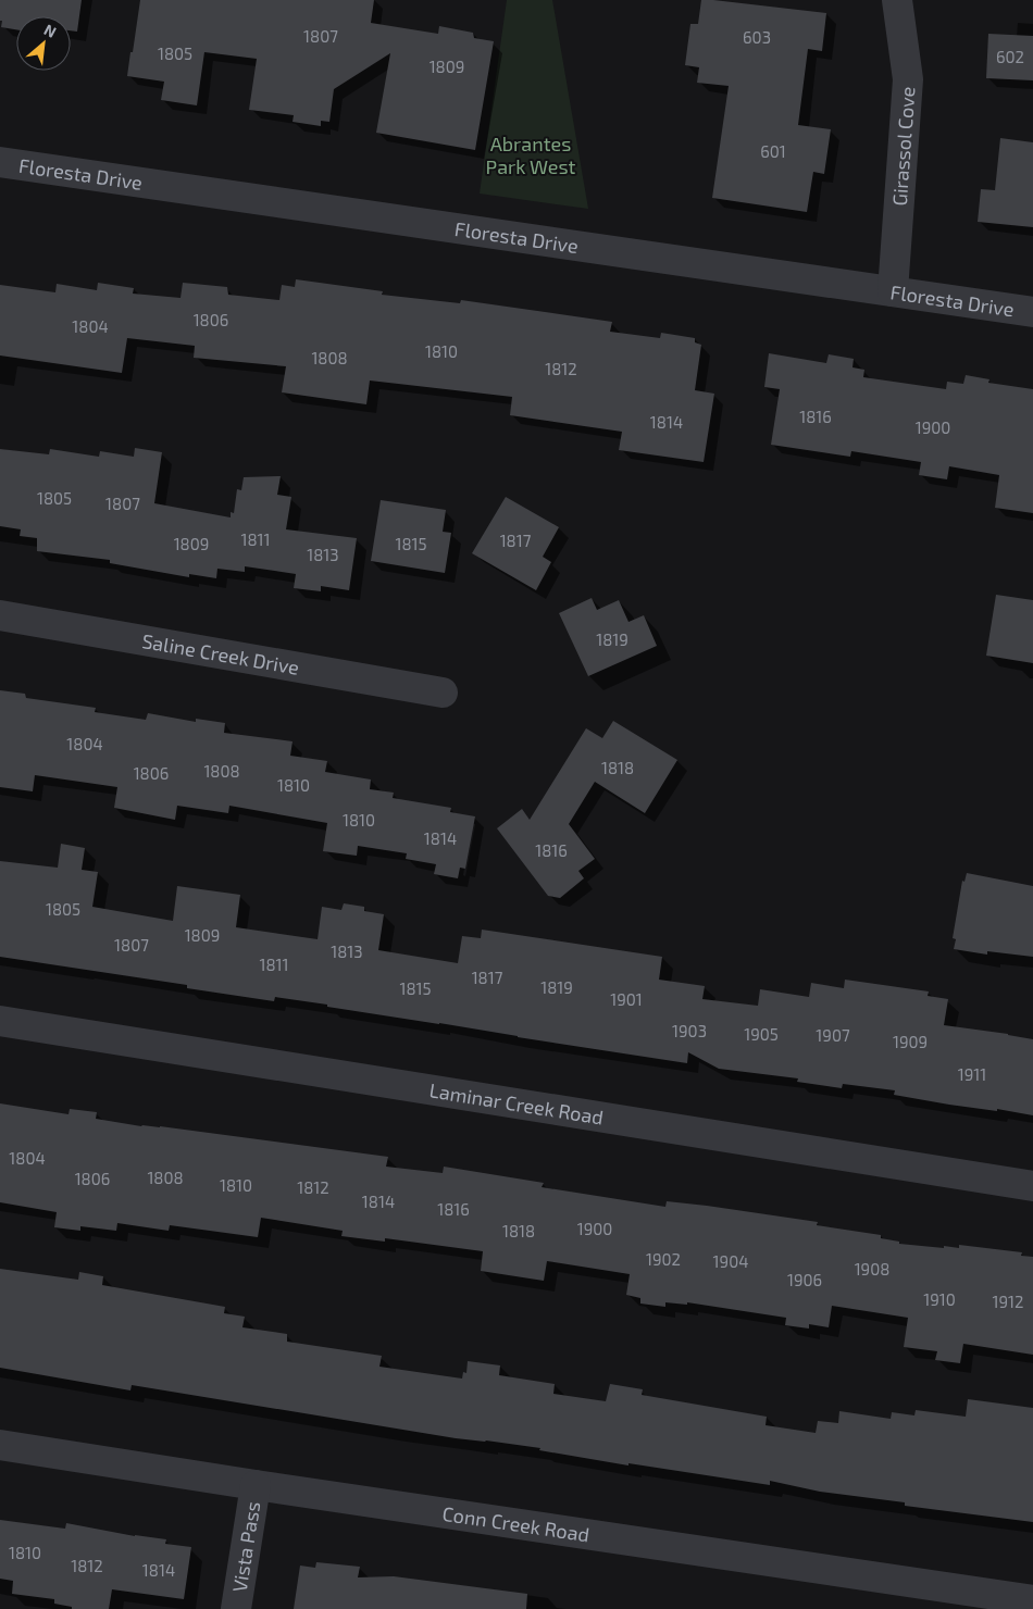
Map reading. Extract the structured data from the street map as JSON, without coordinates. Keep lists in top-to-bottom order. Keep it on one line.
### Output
{"streets":{"street":["Girassol Cove","Floresta Drive","Saline Creek Drive","Laminar Creek Road","Conn Creek Road","Vista Pass"]},"crossings":[["Girassol Cove","Floresta Drive"],["Conn Creek Road","Vista Pass"]],"parks":["Abrantes Park West"],"house_numbers":["1807","603","1805","602","1809","601","1806","1804","1810","1808","1812","1816","1814","1900","1805","1807","1811","1817","1809","1815","1813","1819","1804","1818","1808","1806","1810","1810","1814","1816","1805","1809","1807","1813","1811","1817","1819","1815","1901","1903","1905","1907","1909","1911","1804","1808","1806","1810","1812","1814","1816","1900","1818","1902","1904","1908","1906","1910","1912","1810","1812","1814"],"north":"top right"}
